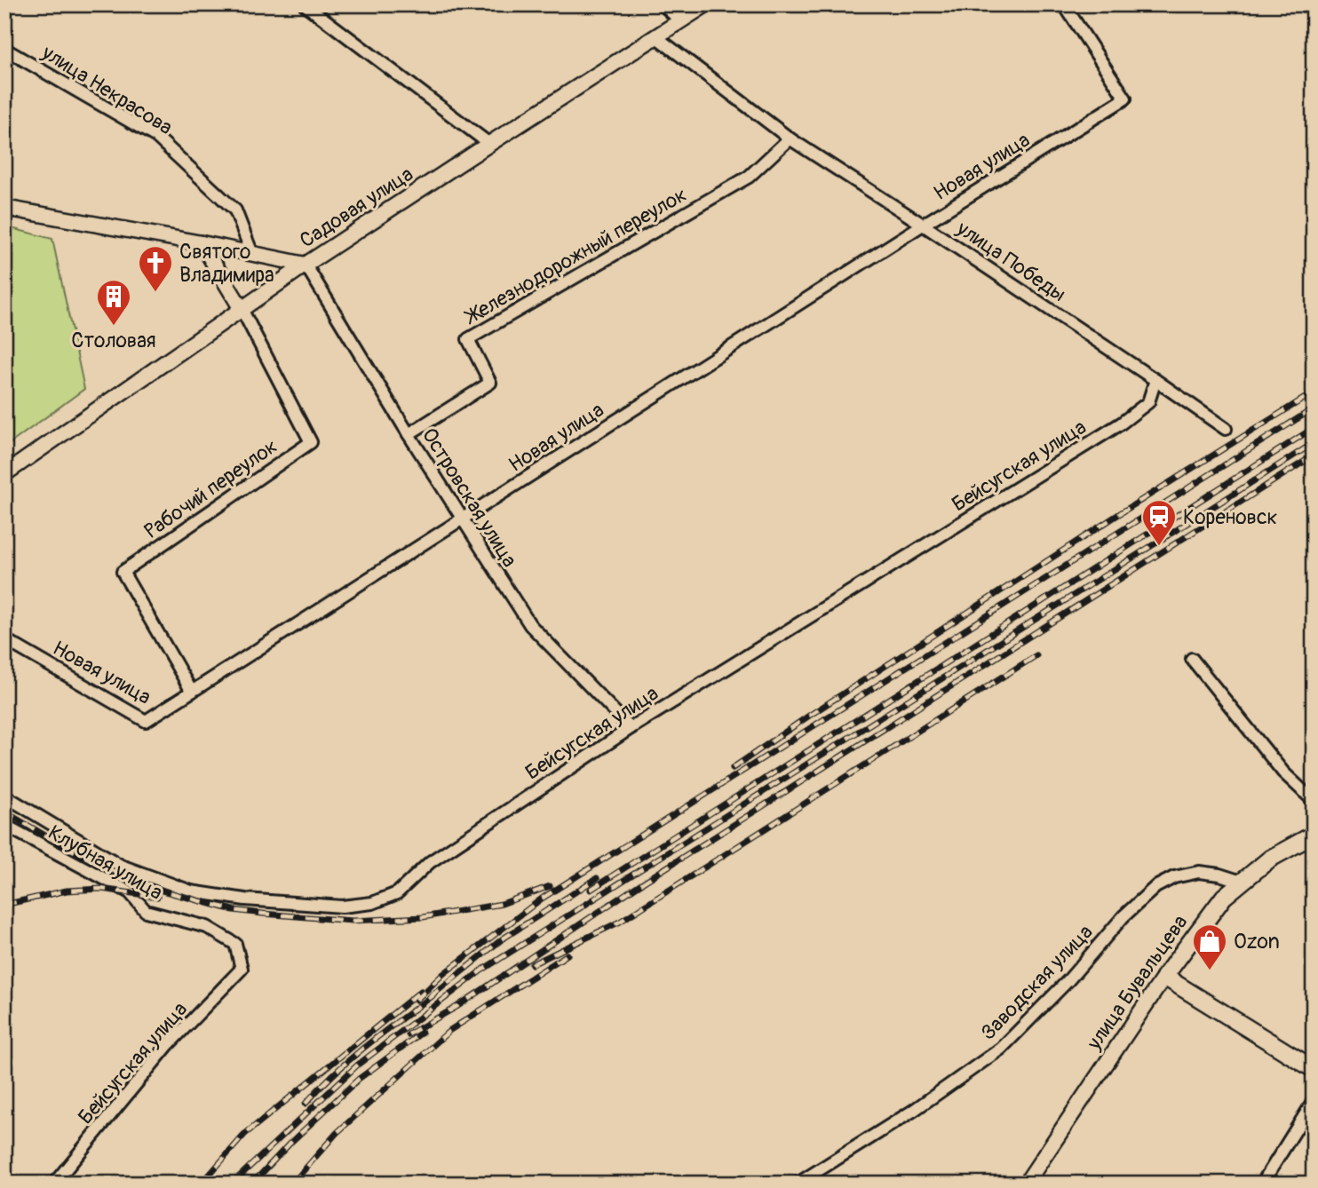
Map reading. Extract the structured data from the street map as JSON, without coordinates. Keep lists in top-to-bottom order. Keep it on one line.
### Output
{"streets":{"main road":["улица Бувальцева"],"street":["улица Некрасова","Новая улица","Садовая улица","Железнодорожный переулок","улица Победы","Бейсугская улица","Рабочий переулок","Островская улица","Клубная улица","Заводская улица"]},"crossings":[["Новая улица","улица Победы"],["Новая улица","Рабочий переулок"],["Новая улица","Островская улица"],["Садовая улица","улица Победы"],["Садовая улица","Рабочий переулок"],["Садовая улица","Островская улица"],["Железнодорожный переулок","улица Победы"],["Железнодорожный переулок","Островская улица"],["улица Победы","Бейсугская улица"],["Бейсугская улица","Островская улица"],["Бейсугская улица","Клубная улица"],["Заводская улица","улица Бувальцева"]],"places":{"church":["Святого Владимира"],"building":["Столовая"],"station":["Кореновск"],"shop":["Ozon"]}}
